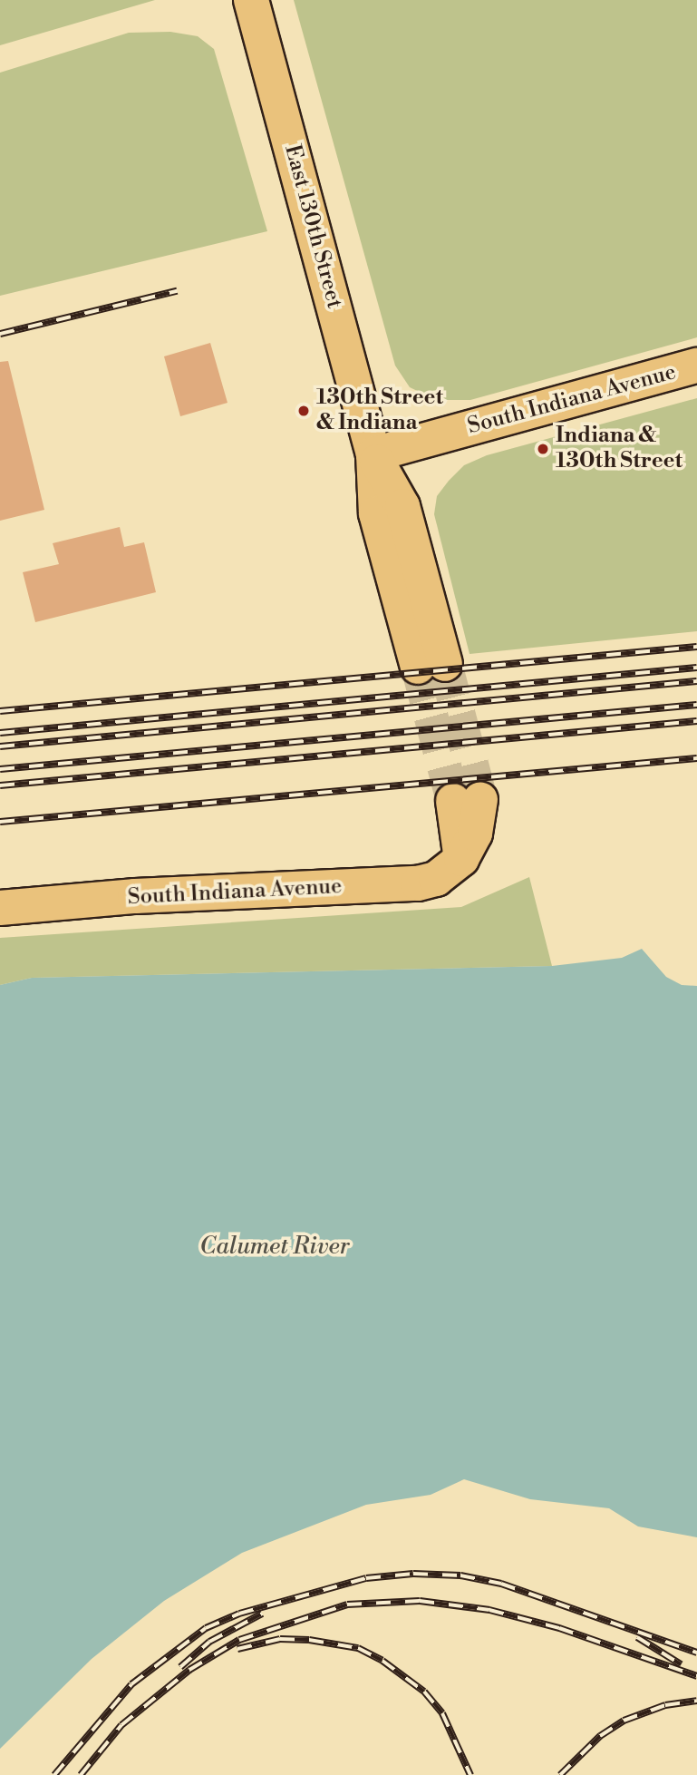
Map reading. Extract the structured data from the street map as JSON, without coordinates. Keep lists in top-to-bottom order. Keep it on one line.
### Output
{"streets":{"main road":["East 130th Street","South Indiana Avenue"]},"crossings":[["East 130th Street","South Indiana Avenue"]],"water":["Calumet River"],"places":["130th Street & Indiana","Indiana & 130th Street"]}
